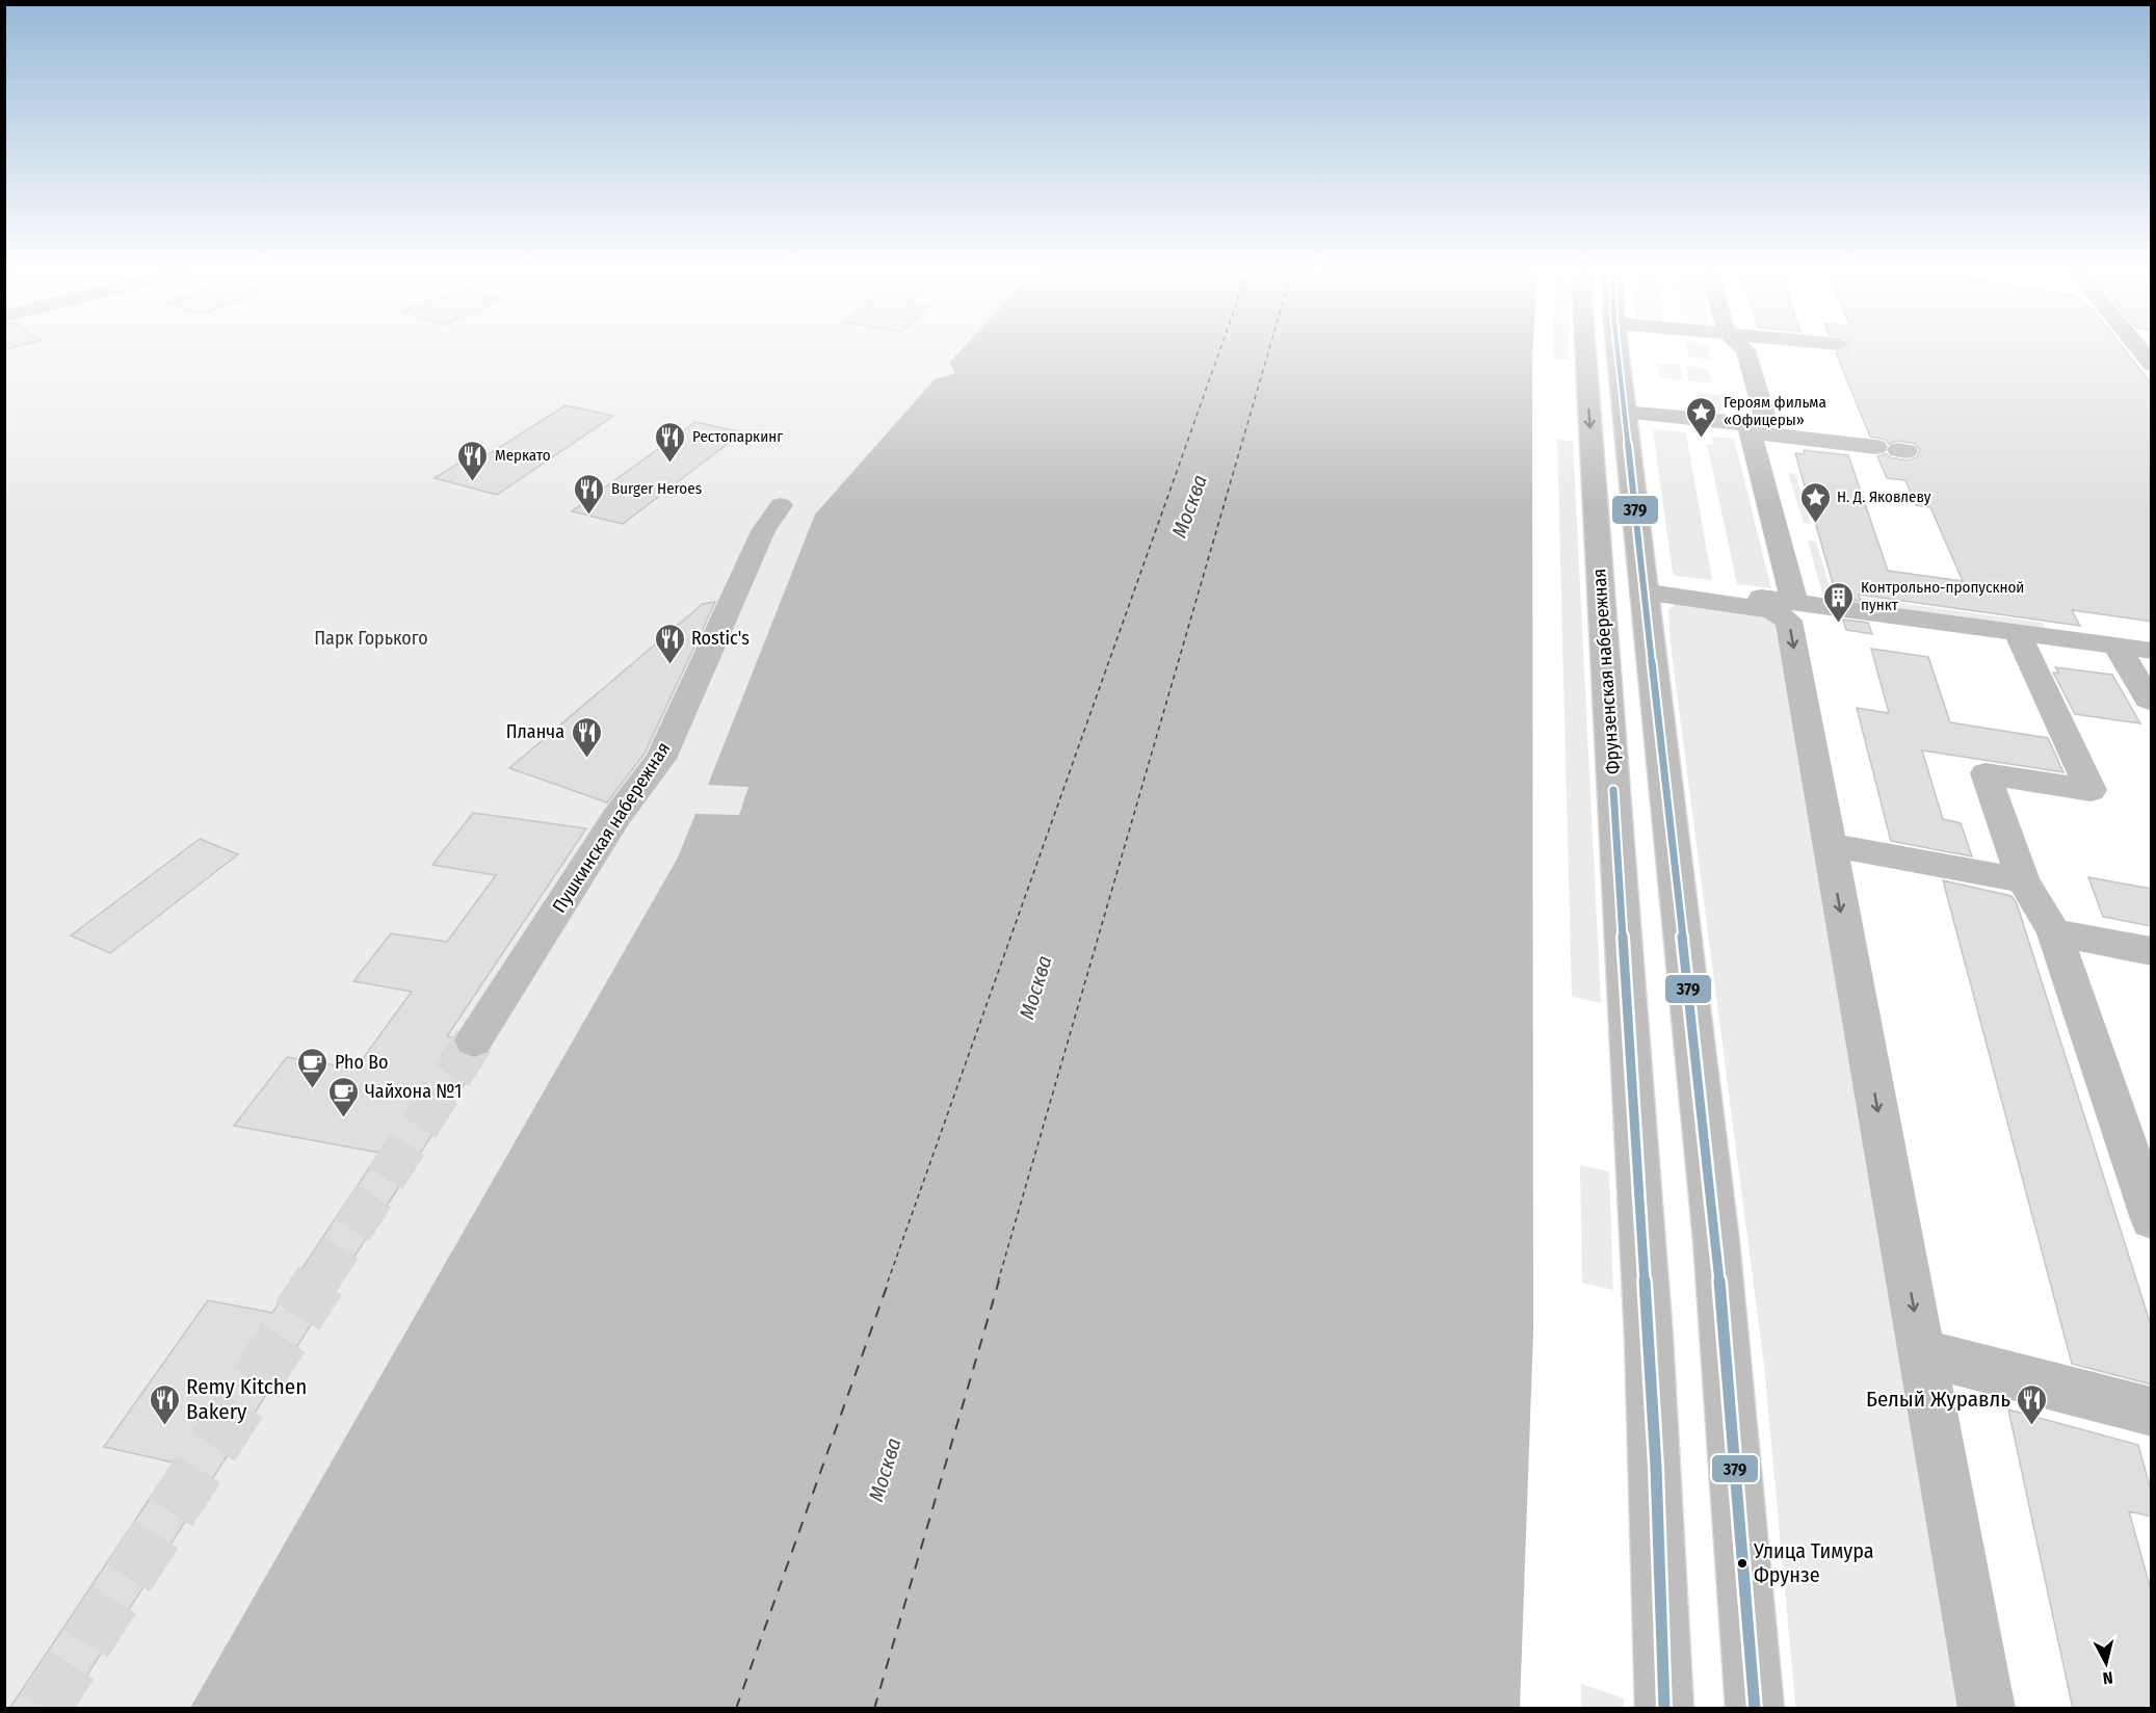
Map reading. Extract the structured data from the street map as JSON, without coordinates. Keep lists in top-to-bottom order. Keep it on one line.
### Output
{"streets":{"main road":["Фрунзенская набережная","Пушкинская набережная"]},"water":["Москва"],"parks":["Парк Горького"],"places":{"place":["Героям фильма «Офицеры»","Н. Д. Яковлеву"],"restaurant":["Рестопаркинг","Меркато","Burger Heroes","Rostic's","Планча","Remy Kitchen Bakery","Белый Журавль"],"building":["Контрольно-пропускной пункт"],"cafe":["Pho Bo","Чайхона №1"],"other":["Улица Тимура Фрунзе"]},"lines":["transit line 379"],"north":"bottom"}
